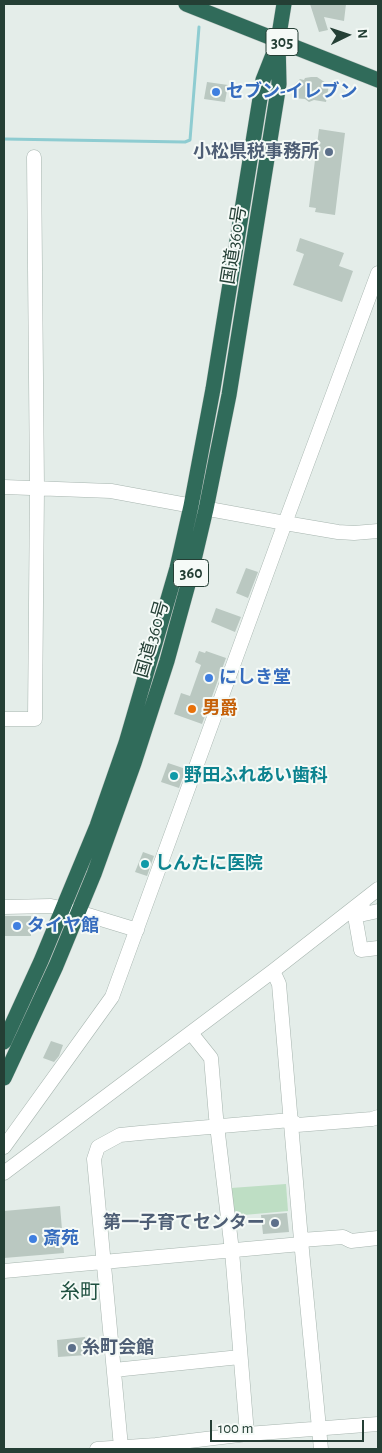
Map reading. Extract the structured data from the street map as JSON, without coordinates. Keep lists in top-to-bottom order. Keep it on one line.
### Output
{"streets":{"highway":["305","国道360号","360"]},"crossings":[["305","国道360号"]],"districts":["糸町"],"places":["セブン-イレブン","小松県税事務所","にしき堂","男爵","野田ふれあい歯科","しんたに医院","タイヤ館","第一子育てセンター","斎苑","糸町会館"],"scale_bar":"100 m","north":"right"}
